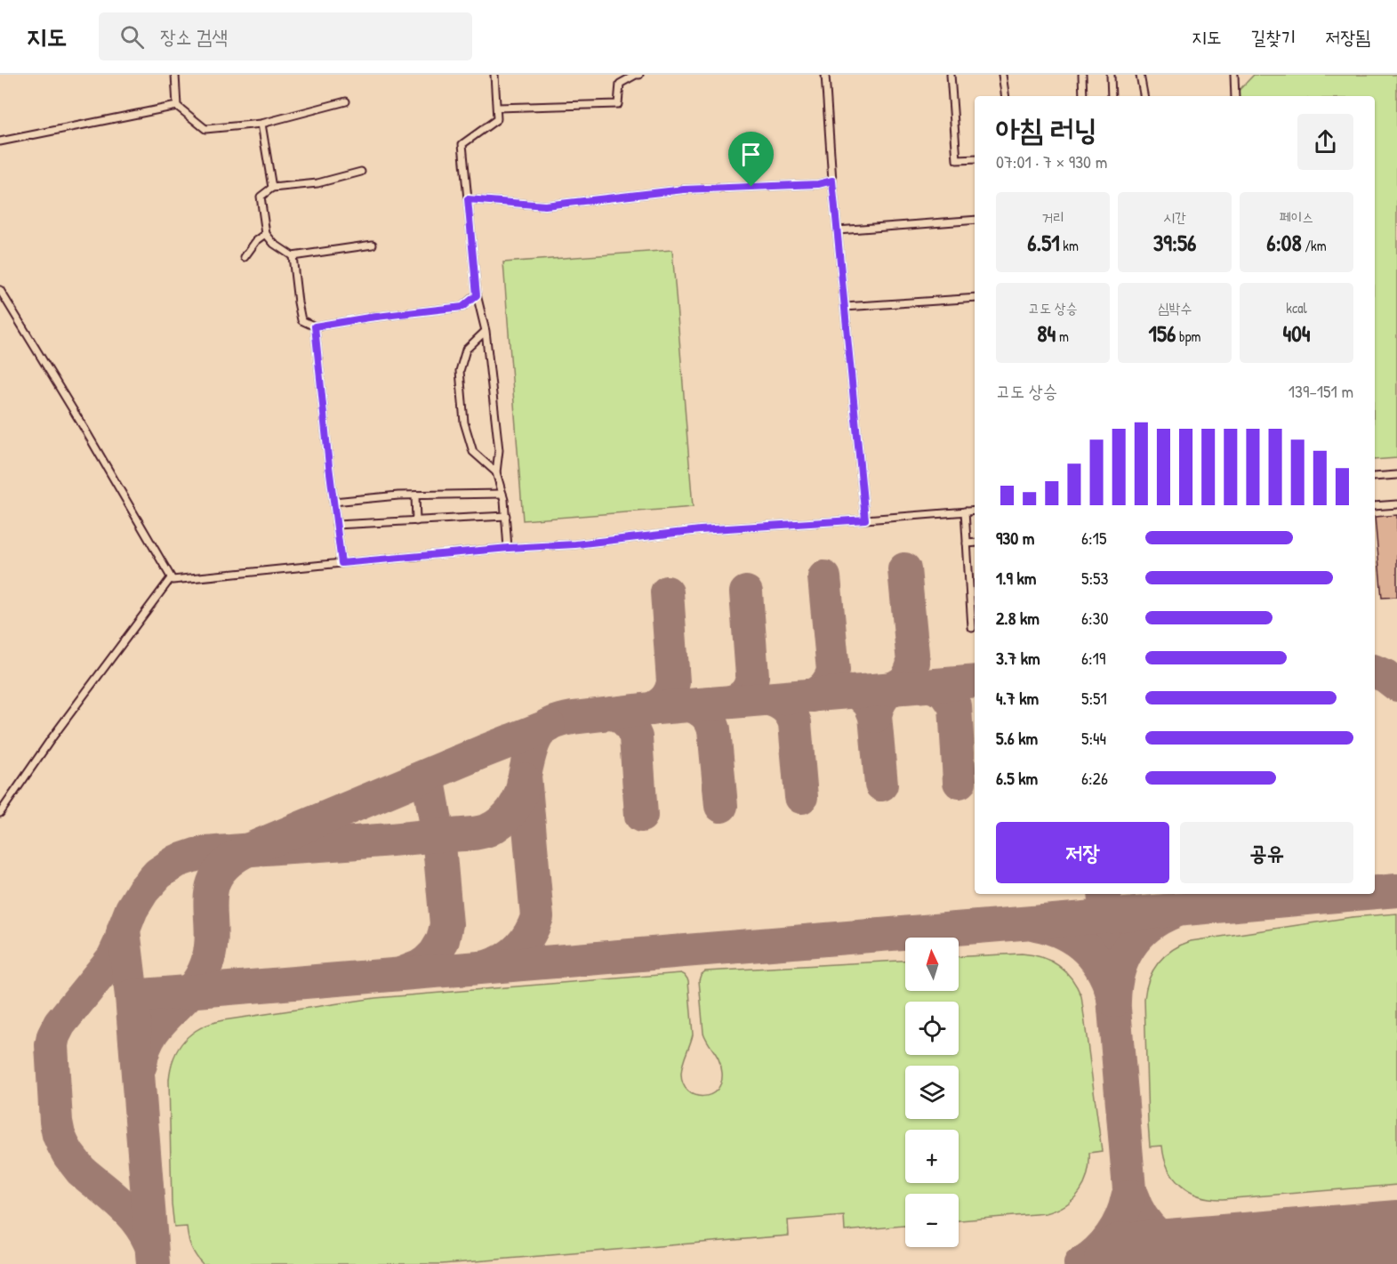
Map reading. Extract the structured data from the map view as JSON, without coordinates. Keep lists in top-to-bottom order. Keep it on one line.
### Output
{"north":"top","page":{"header":"지도","search":"장소 검색","nav":["지도","길찾기","저장됨"],"heading":["아침 러닝","07:01 · 7 × 930 m"],"stats":[["거리","6.51 km"],["시간","39:56"],["페이스","6:08 /km"],["고도 상승","84 m"],["심박수","156 bpm"],["kcal","404"]],"chart":["고도 상승","139–151 m"],"list":[{"name":"930 m","note":"6:15"},{"name":"1.9 km","note":"5:53"},{"name":"2.8 km","note":"6:30"},{"name":"3.7 km","note":"6:19"},{"name":"4.7 km","note":"5:51"},{"name":"5.6 km","note":"5:44"},{"name":"6.5 km","note":"6:26"}],"buttons":["저장","공유"],"map_buttons":["+","−"]}}
